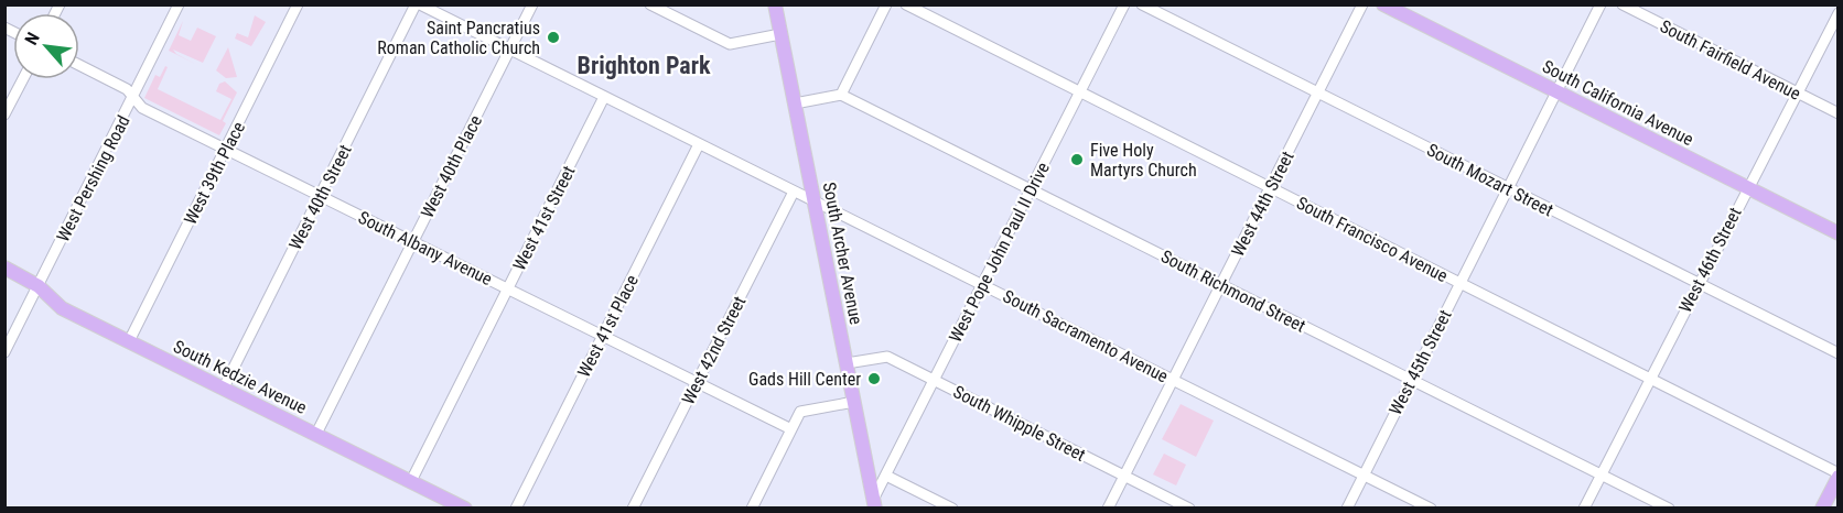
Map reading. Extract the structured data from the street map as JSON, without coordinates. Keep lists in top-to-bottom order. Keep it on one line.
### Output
{"streets":{"main road":["South California Avenue","South Archer Avenue","South Kedzie Avenue"],"street":["South Fairfield Avenue","West 40th Place","West 39th Place","West Pershing Road","South Mozart Street","West 40th Street","West 44th Street","West 41st Street","South Francisco Avenue","South Albany Avenue","West Pope John Paul II Drive","West 46th Street","South Richmond Street","West 41st Place","South Sacramento Avenue","West 42nd Street","West 45th Street","South Whipple Street"]},"crossings":[["South Fairfield Avenue","West 46th Street"],["South California Avenue","West 46th Street"],["South California Avenue","West 45th Street"],["West 40th Place","South Albany Avenue"],["West 40th Place","South Sacramento Avenue"],["West 40th Place","South Kedzie Avenue"],["West 39th Place","South Albany Avenue"],["West 39th Place","South Kedzie Avenue"],["West Pershing Road","South Albany Avenue"],["West Pershing Road","South Kedzie Avenue"],["South Mozart Street","West 44th Street"],["South Mozart Street","West 46th Street"],["South Mozart Street","West 45th Street"],["West 40th Street","South Albany Avenue"],["West 40th Street","South Sacramento Avenue"],["West 40th Street","South Kedzie Avenue"],["West 44th Street","South Francisco Avenue"],["West 44th Street","South Richmond Street"],["West 44th Street","South Sacramento Avenue"],["West 44th Street","South Whipple Street"],["West 41st Street","South Albany Avenue"],["West 41st Street","South Sacramento Avenue"],["West 41st Street","South Kedzie Avenue"],["South Francisco Avenue","West Pope John Paul II Drive"],["South Francisco Avenue","West 46th Street"],["South Francisco Avenue","West 45th Street"],["South Albany Avenue","West 41st Place"],["South Albany Avenue","West 42nd Street"],["West Pope John Paul II Drive","South Archer Avenue"],["West Pope John Paul II Drive","South Richmond Street"],["West Pope John Paul II Drive","South Sacramento Avenue"],["West Pope John Paul II Drive","South Whipple Street"],["South Archer Avenue","South Sacramento Avenue"],["South Archer Avenue","South Whipple Street"],["West 46th Street","South Richmond Street"],["South Richmond Street","West 45th Street"],["West 41st Place","South Sacramento Avenue"],["South Sacramento Avenue","West 42nd Street"],["South Sacramento Avenue","West 45th Street"]],"districts":["Brighton Park"],"places":["Saint Pancratius Roman Catholic Church","Five Holy Martyrs Church","Gads Hill Center"],"north":"top left"}
